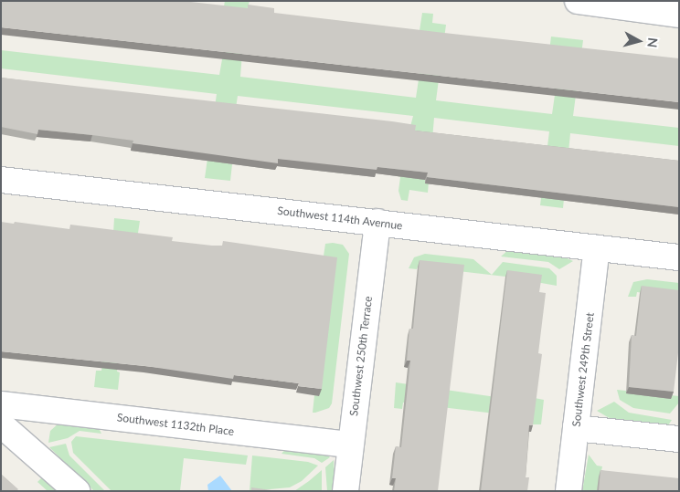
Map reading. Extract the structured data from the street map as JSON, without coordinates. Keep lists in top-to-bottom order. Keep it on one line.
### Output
{"streets":{"street":["Southwest 114th Avernue","Southwest 250th Terrace","Southwest 249th Street","Southwest 1132th Place"]},"crossings":[["Southwest 114th Avernue","Southwest 250th Terrace"],["Southwest 114th Avernue","Southwest 249th Street"],["Southwest 250th Terrace","Southwest 1132th Place"]],"north":"right"}
